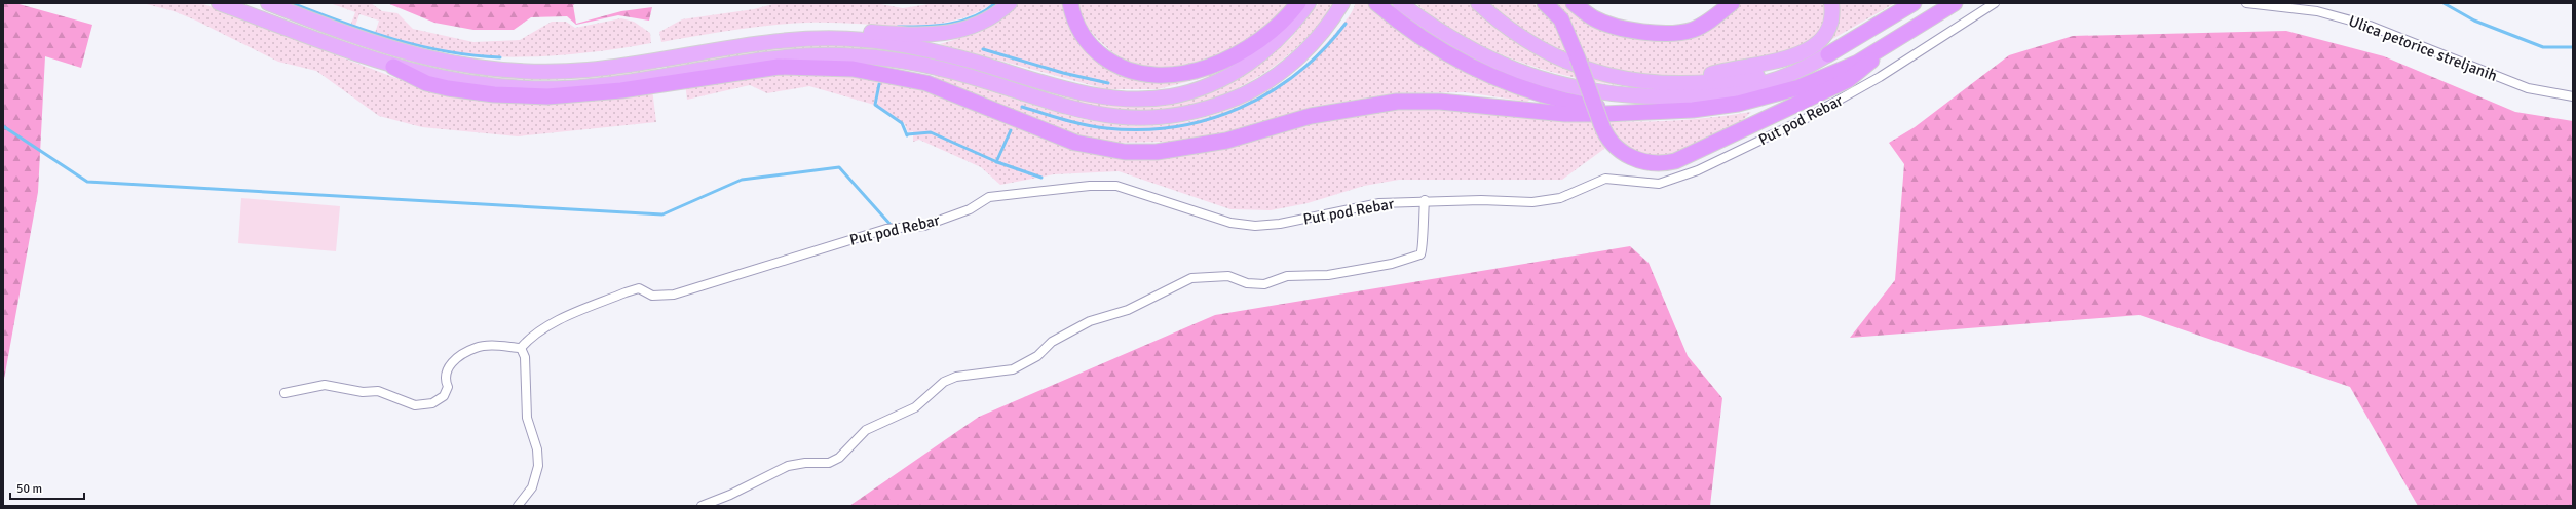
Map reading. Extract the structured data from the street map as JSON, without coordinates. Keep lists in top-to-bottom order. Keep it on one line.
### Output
{"streets":{"street":["Ulica petorice streljanih","Put pod Rebar"]},"scale_bar":"50 m"}
